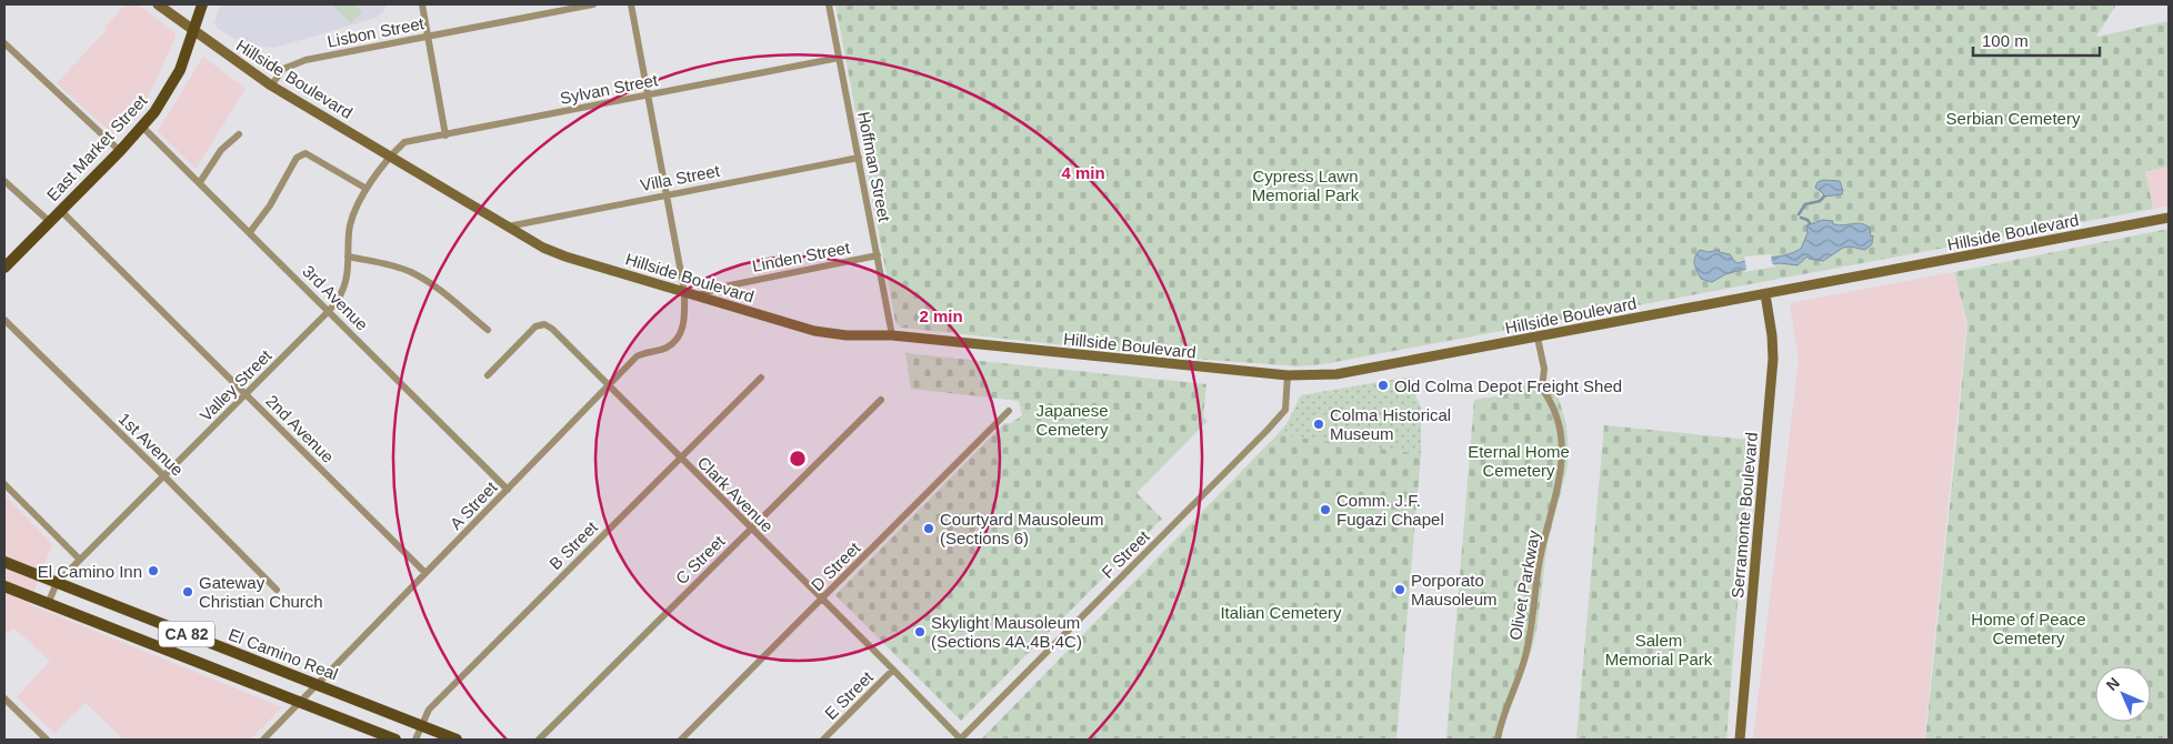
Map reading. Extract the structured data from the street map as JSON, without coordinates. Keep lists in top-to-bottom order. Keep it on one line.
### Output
{"streets":{"main road":["Hillside Boulevard","East Market Street","Serramonte Boulevard","CA 82","El Camino Real"],"street":["Lisbon Street","Sylvan Street","Hoffman Street","Villa Street","Linden Street","3rd Avenue","Valley Street","2nd Avenue","1st Avenue","Clark Avenue","A Street","B Street","F Street","C Street","D Street","Olivet Parkway","E Street"]},"crossings":[["Lisbon Street","Hillside Boulevard"],["Hillside Boulevard","Sylvan Street"],["Hillside Boulevard","East Market Street"],["Hillside Boulevard","Hoffman Street"],["Hillside Boulevard","Villa Street"],["Hillside Boulevard","Linden Street"],["Hillside Boulevard","Valley Street"],["Hillside Boulevard","A Street"],["Hillside Boulevard","Serramonte Boulevard"],["Hillside Boulevard","F Street"],["Hillside Boulevard","Olivet Parkway"],["Sylvan Street","Hoffman Street"],["Sylvan Street","Valley Street"],["Sylvan Street","A Street"],["East Market Street","3rd Avenue"],["East Market Street","2nd Avenue"],["Hoffman Street","Villa Street"],["Hoffman Street","Linden Street"],["Villa Street","A Street"],["3rd Avenue","Valley Street"],["3rd Avenue","A Street"],["Valley Street","2nd Avenue"],["Valley Street","1st Avenue"],["Valley Street","CA 82"],["Valley Street","El Camino Real"],["2nd Avenue","A Street"],["Clark Avenue","A Street"],["Clark Avenue","B Street"],["Clark Avenue","F Street"],["Clark Avenue","C Street"],["Clark Avenue","D Street"],["Clark Avenue","E Street"],["A Street","CA 82"],["A Street","El Camino Real"],["B Street","El Camino Real"]],"parks":["Serbian Cemetery","Cypress Lawn Memorial Park","Japanese Cemetery","Eternal Home Cemetery","Italian Cemetery","Home of Peace Cemetery","Salem Memorial Park"],"places":["Old Colma Depot Freight Shed","Colma Historical Museum","Comm. J.F. Fugazi Chapel","Courtyard Mausoleum (Sections 6)","El Camino Inn","Porporato Mausoleum","Gateway Christian Church","Skylight Mausoleum (Sections 4A,4B,4C)"],"scale_bar":"100 m","north":"top left","rings":["4 min","2 min"]}
